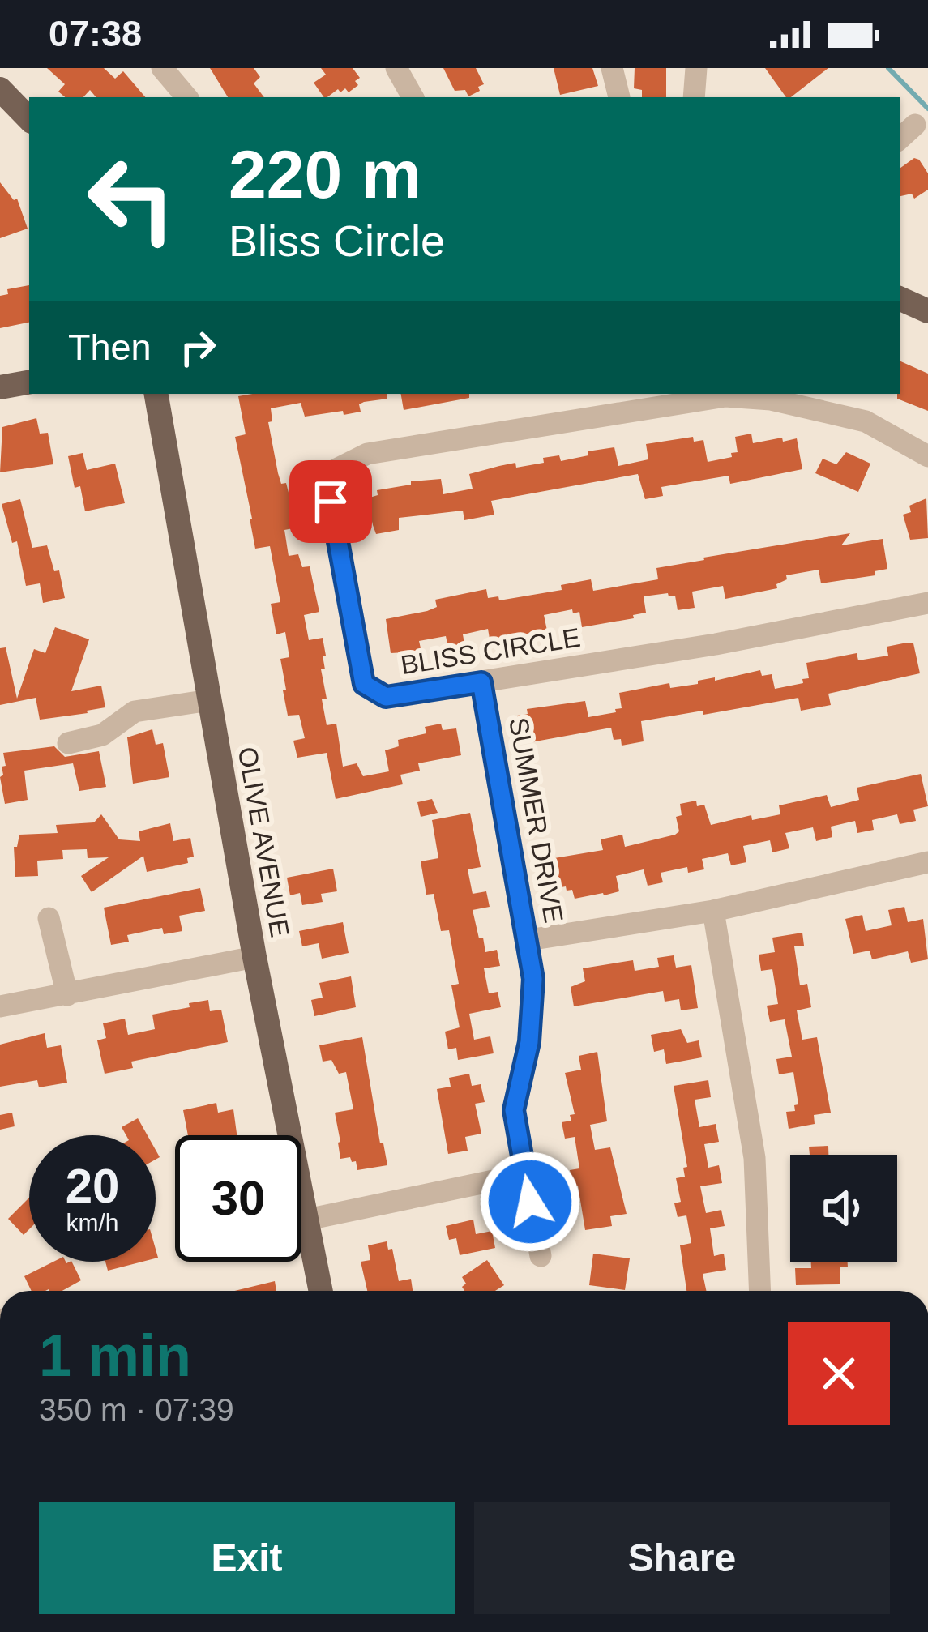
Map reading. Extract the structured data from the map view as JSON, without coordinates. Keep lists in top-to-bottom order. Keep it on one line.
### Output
{"streets":{"main road":["OLIVE AVENUE"],"street":["BLISS CIRCLE","SUMMER DRIVE"]},"crossings":[["BLISS CIRCLE","SUMMER DRIVE"]],"page":{"status":"07:38","turn":["220 m","Bliss Circle"],"then":"Then","speed":"20 km/h","limit":"30","heading":["1 min","350 m · 07:39"],"buttons":["Exit","Share"]}}
